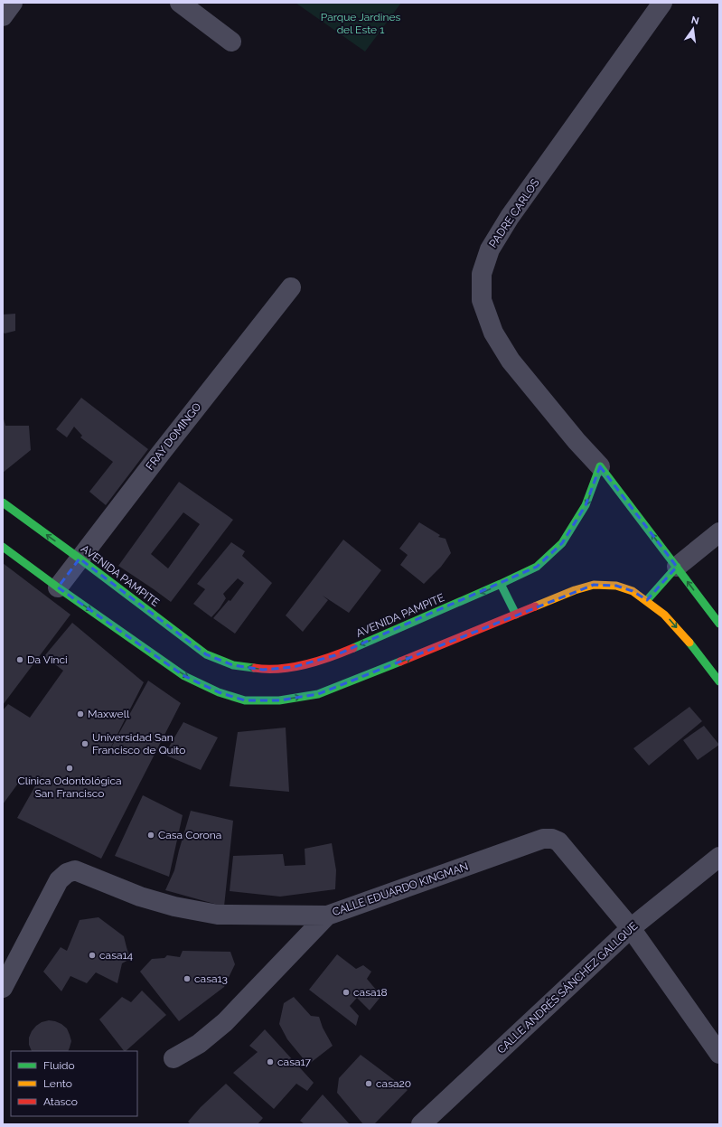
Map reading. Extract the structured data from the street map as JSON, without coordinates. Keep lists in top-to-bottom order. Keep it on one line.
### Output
{"streets":{"street":["PADRE CARLOS","FRAY DOMINGO","AVENIDA PAMPITE","CALLE EDUARDO KINGMAN","CALLE ANDRÉS SÁNCHEZ GALLQUE"]},"crossings":[["PADRE CARLOS","AVENIDA PAMPITE"],["FRAY DOMINGO","AVENIDA PAMPITE"],["CALLE EDUARDO KINGMAN","CALLE ANDRÉS SÁNCHEZ GALLQUE"]],"one_way":["AVENIDA PAMPITE"],"parks":["Parque Jardines del Este 1"],"places":["Da Vinci","Maxwell","Universidad San Francisco de Quito","Clínica Odontológica San Francisco","Casa Corona","casa14","casa13","casa18","casa17","casa20"],"legend":["Fluido","Lento","Atasco"],"north":"top"}
